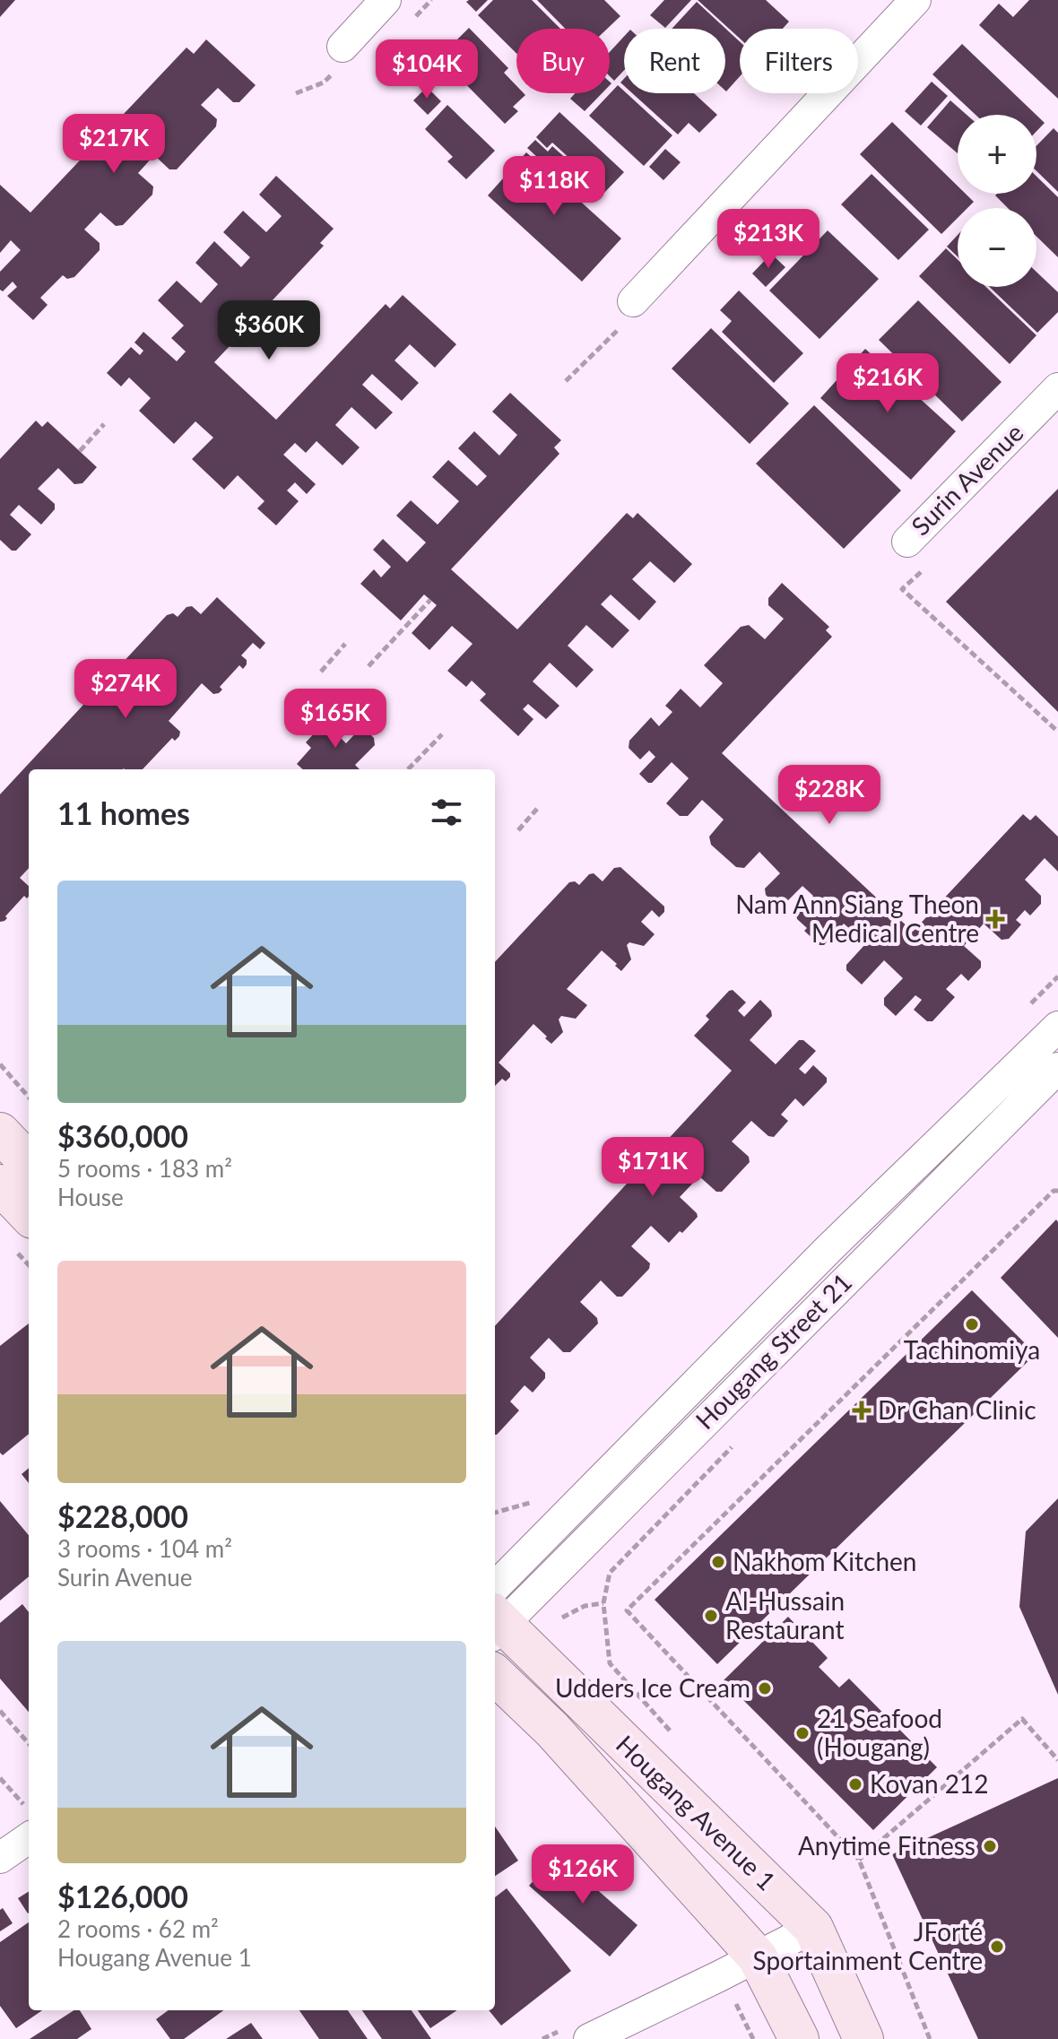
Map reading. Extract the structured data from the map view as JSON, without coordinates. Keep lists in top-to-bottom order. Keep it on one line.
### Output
{"streets":{"main road":["Hougang Avenue 1"],"street":["Surin Avenue","Hougang Street 21"]},"places":{"health":["Nam Ann Siang Theon Medical Centre","Dr Chan Clinic"],"other":["Tachinomiya","Nakhom Kitchen","Al-Hussain Restaurant","Udders Ice Cream","21 Seafood (Hougang)","Kovan 212","Anytime Fitness","JForté Sportainment Centre"]},"page":{"chip":["Buy","Rent","Filters"],"price":["$104K","$217K","$118K","$213K","$360K","$216K","$274K","$165K","$228K","$171K","$126K"],"map_buttons":["+","−"],"heading":"11 homes","list":[{"name":"$360,000","note":"5 rooms · 183 m² · House"},{"name":"$228,000","note":"3 rooms · 104 m² · Surin Avenue"},{"name":"$126,000","note":"2 rooms · 62 m² · Hougang Avenue 1"}]}}
